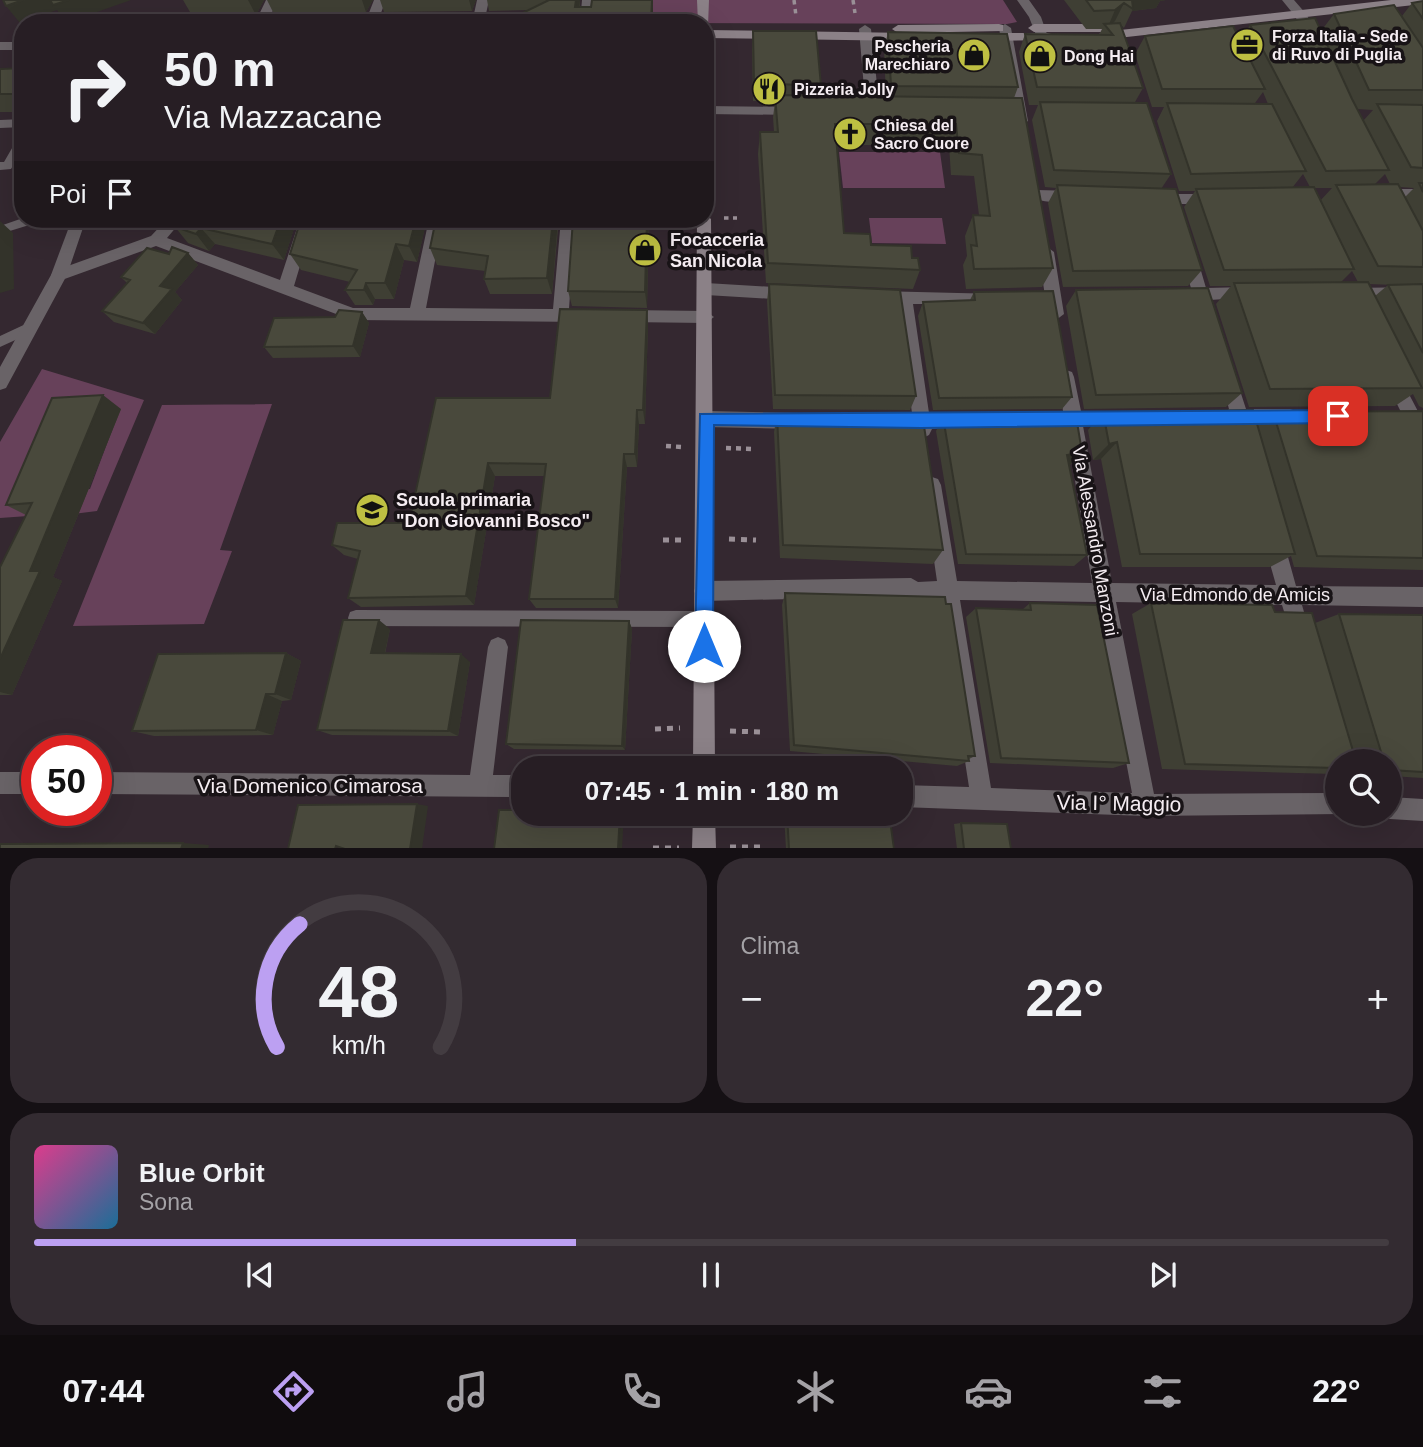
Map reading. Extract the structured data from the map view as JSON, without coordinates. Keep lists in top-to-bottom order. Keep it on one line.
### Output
{"streets":{"street":["Via Alessandro Manzoni","Via Edmondo de Amicis","Via Domenico Cimarosa","Via I° Maggio"]},"crossings":[["Via Alessandro Manzoni","Via Edmondo de Amicis"],["Via Alessandro Manzoni","Via I° Maggio"]],"places":{"office":["Forza Italia - Sede di Ruvo di Puglia"],"shop":["Pescheria Marechiaro","Dong Hai","Focacceria San Nicola"],"restaurant":["Pizzeria Jolly"],"church":["Chiesa del Sacro Cuore"],"school or university":["Scuola primaria \"Don Giovanni Bosco\""]},"page":{"turn":["50 m","Via Mazzacane"],"then":"Poi","limit":"50","trip":"07:45 · 1 min · 180 m","tile":"Clima","heat":["−","22°","+"],"song":["Blue Orbit","Sona"],"tabs":["07:44","22°"],"gauge":["48","km/h"]}}
